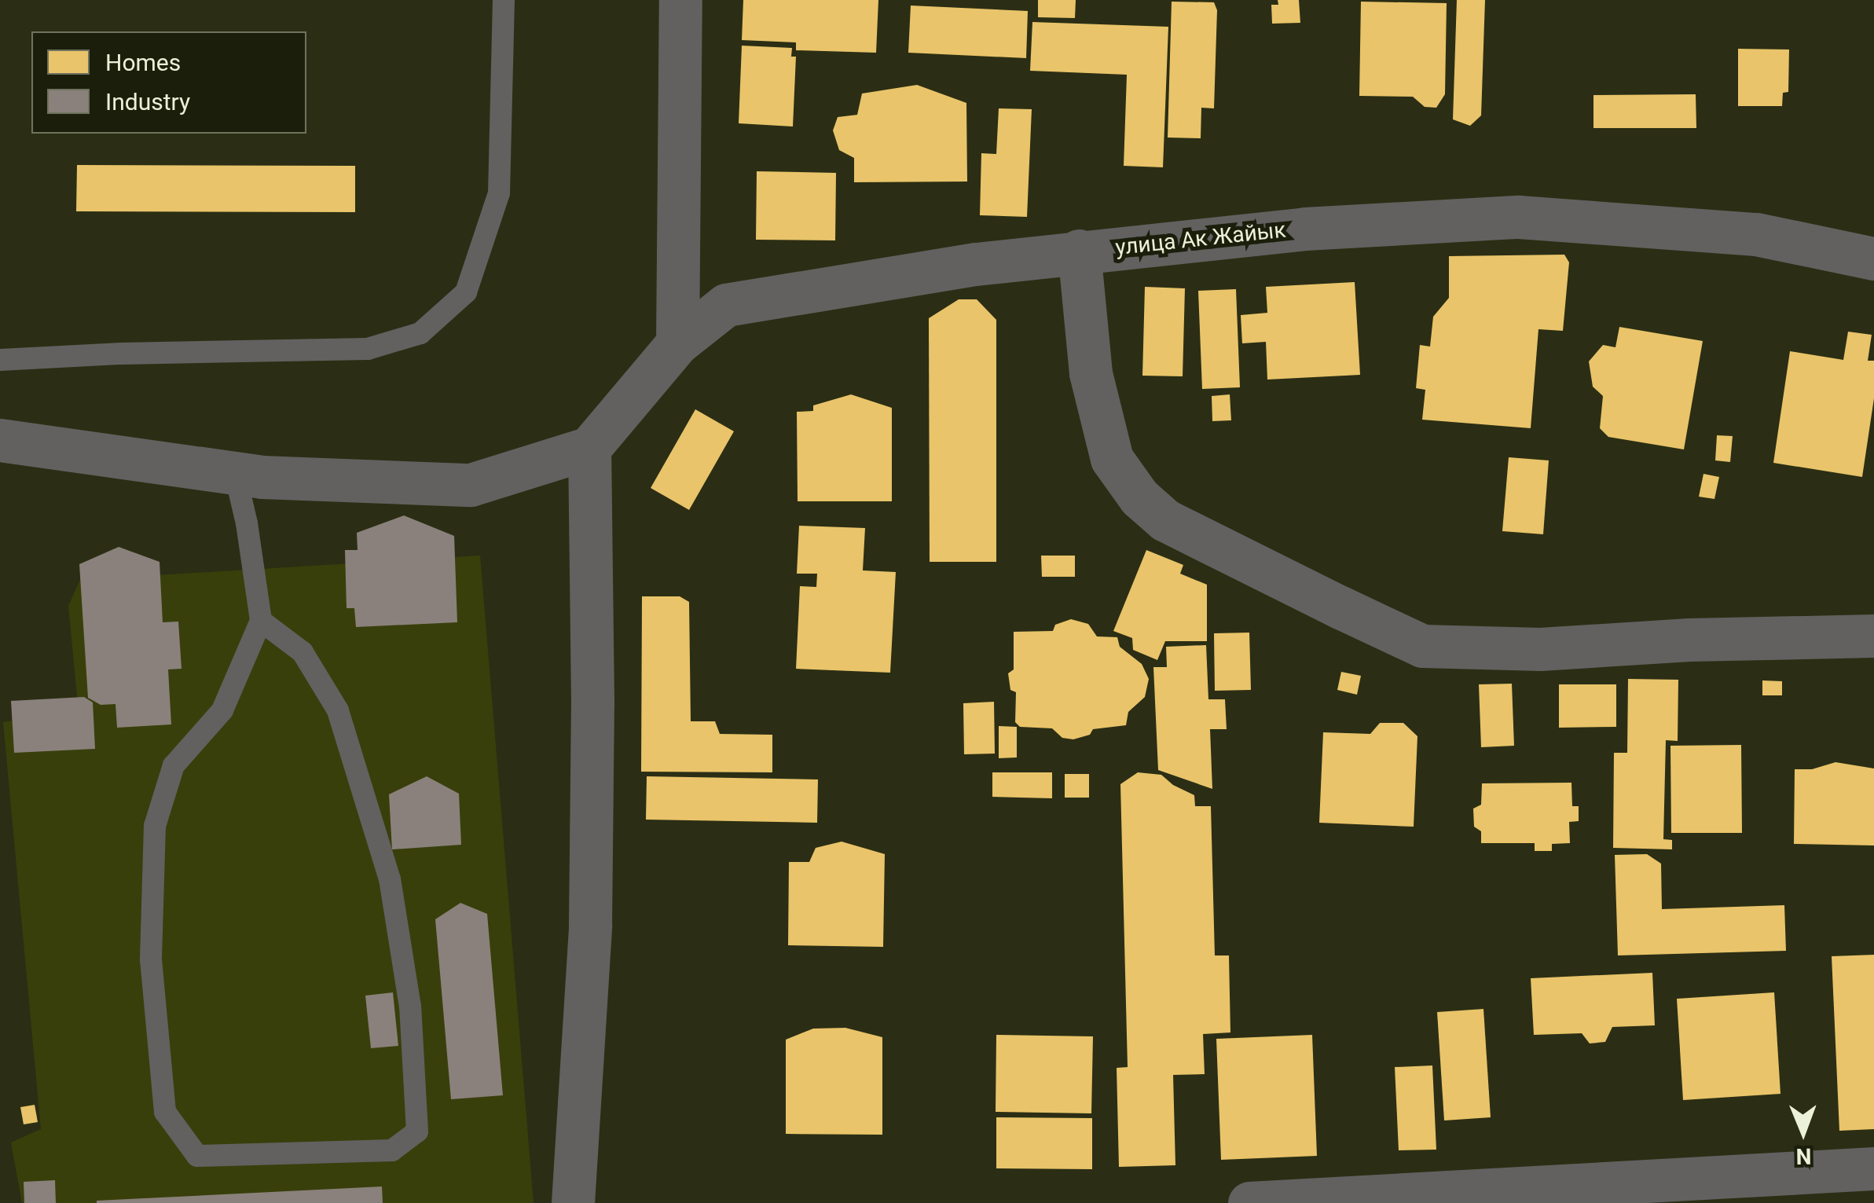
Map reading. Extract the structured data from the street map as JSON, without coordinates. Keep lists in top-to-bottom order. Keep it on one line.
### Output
{"streets":{"street":["улица Ак Жайык"]},"legend":["Homes","Industry"],"north":"bottom"}
